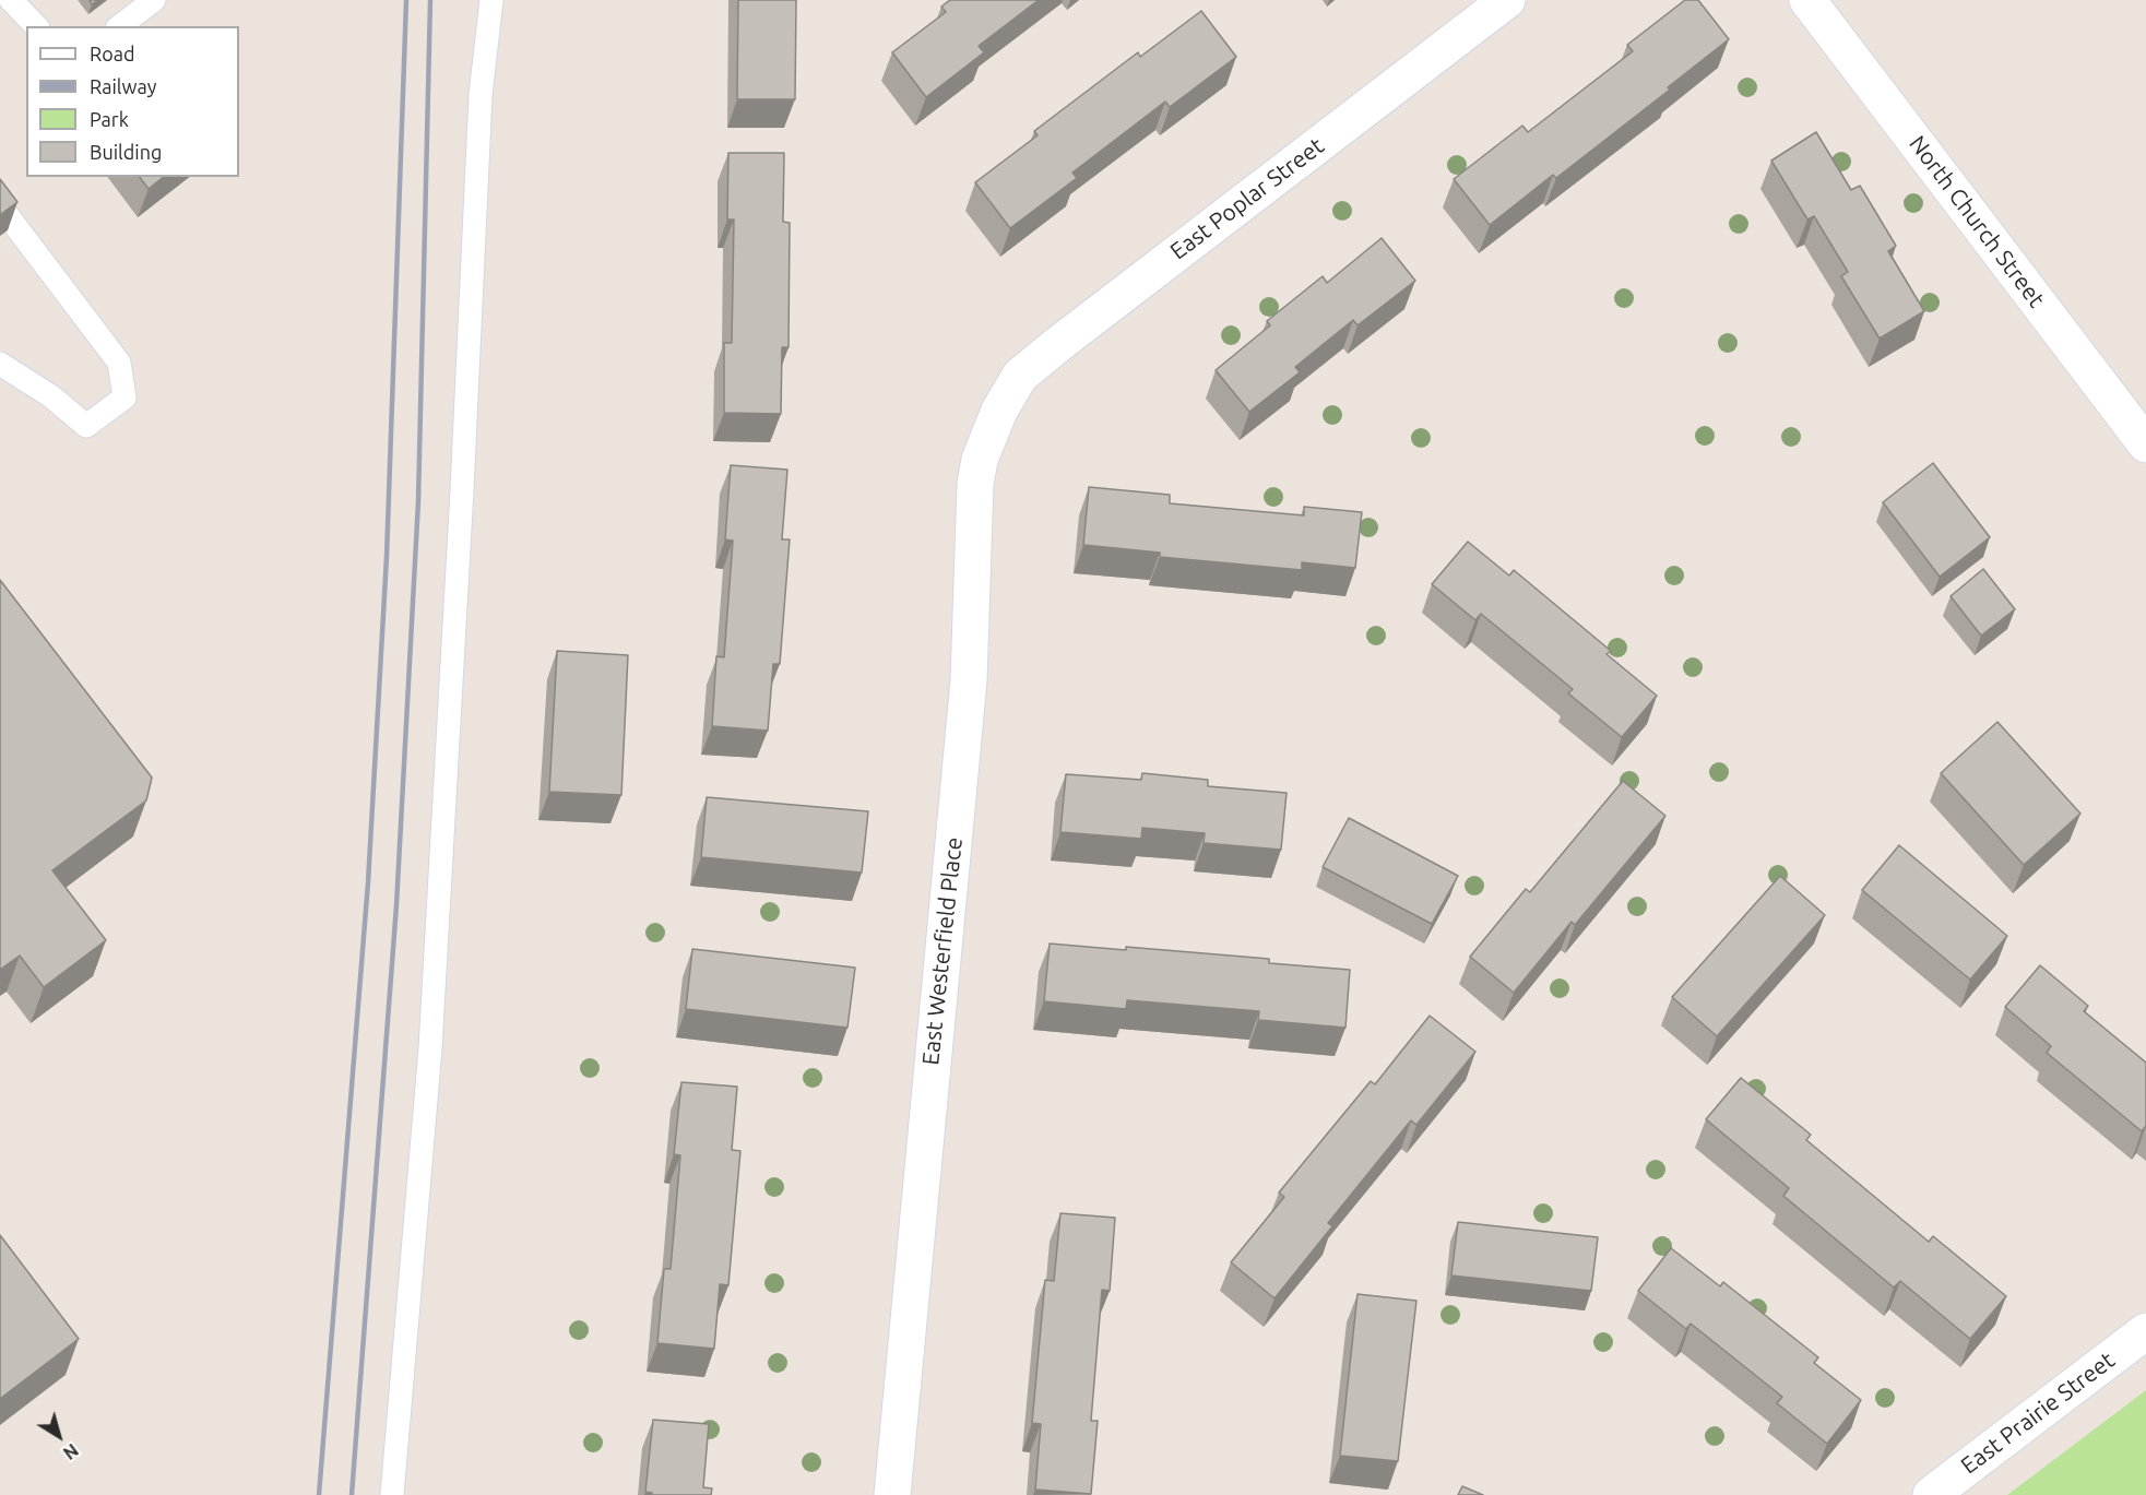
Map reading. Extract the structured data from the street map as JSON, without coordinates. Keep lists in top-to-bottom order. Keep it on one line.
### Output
{"streets":{"street":["East Poplar Street","North Church Street","East Westerfield Place","East Prairie Street"]},"crossings":[["East Poplar Street","East Westerfield Place"]],"legend":["Road","Railway","Park","Building"],"north":"bottom right"}
